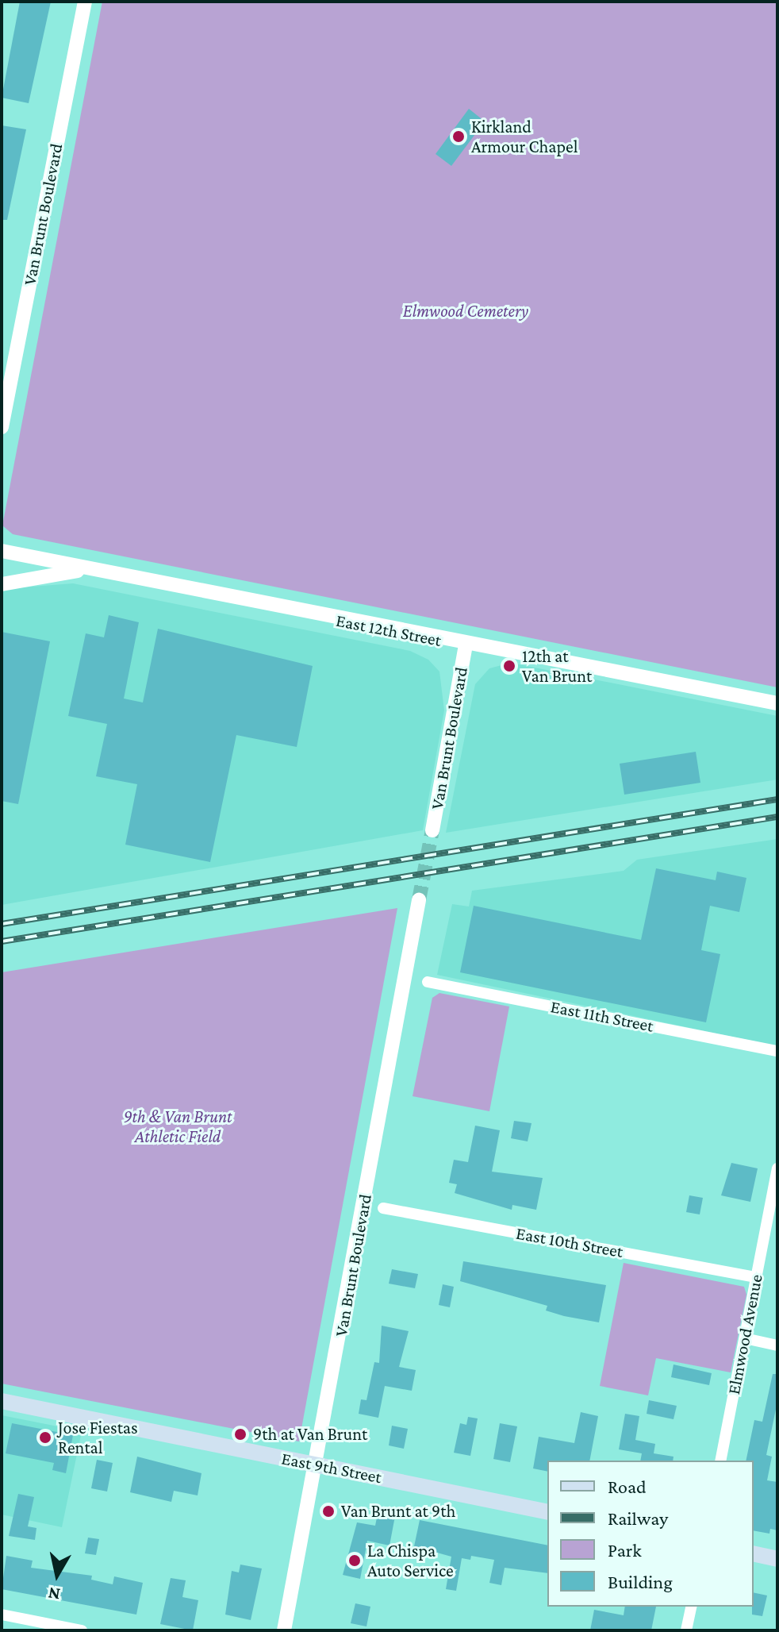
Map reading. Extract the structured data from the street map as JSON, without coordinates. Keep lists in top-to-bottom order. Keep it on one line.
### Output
{"streets":{"main road":["East 9th Street"],"street":["Van Brunt Boulevard","East 12th Street","East 11th Street","East 10th Street","Elmwood Avenue"]},"crossings":[["Van Brunt Boulevard","East 12th Street"],["Van Brunt Boulevard","East 9th Street"],["East 10th Street","Elmwood Avenue"]],"parks":["Elmwood Cemetery","9th & Van Brunt Athletic Field"],"places":["Kirkland Armour Chapel","12th at Van Brunt","9th at Van Brunt","Jose Fiestas Rental","Van Brunt at 9th","La Chispa Auto Service"],"legend":["Road","Railway","Park","Building"],"north":"bottom"}
